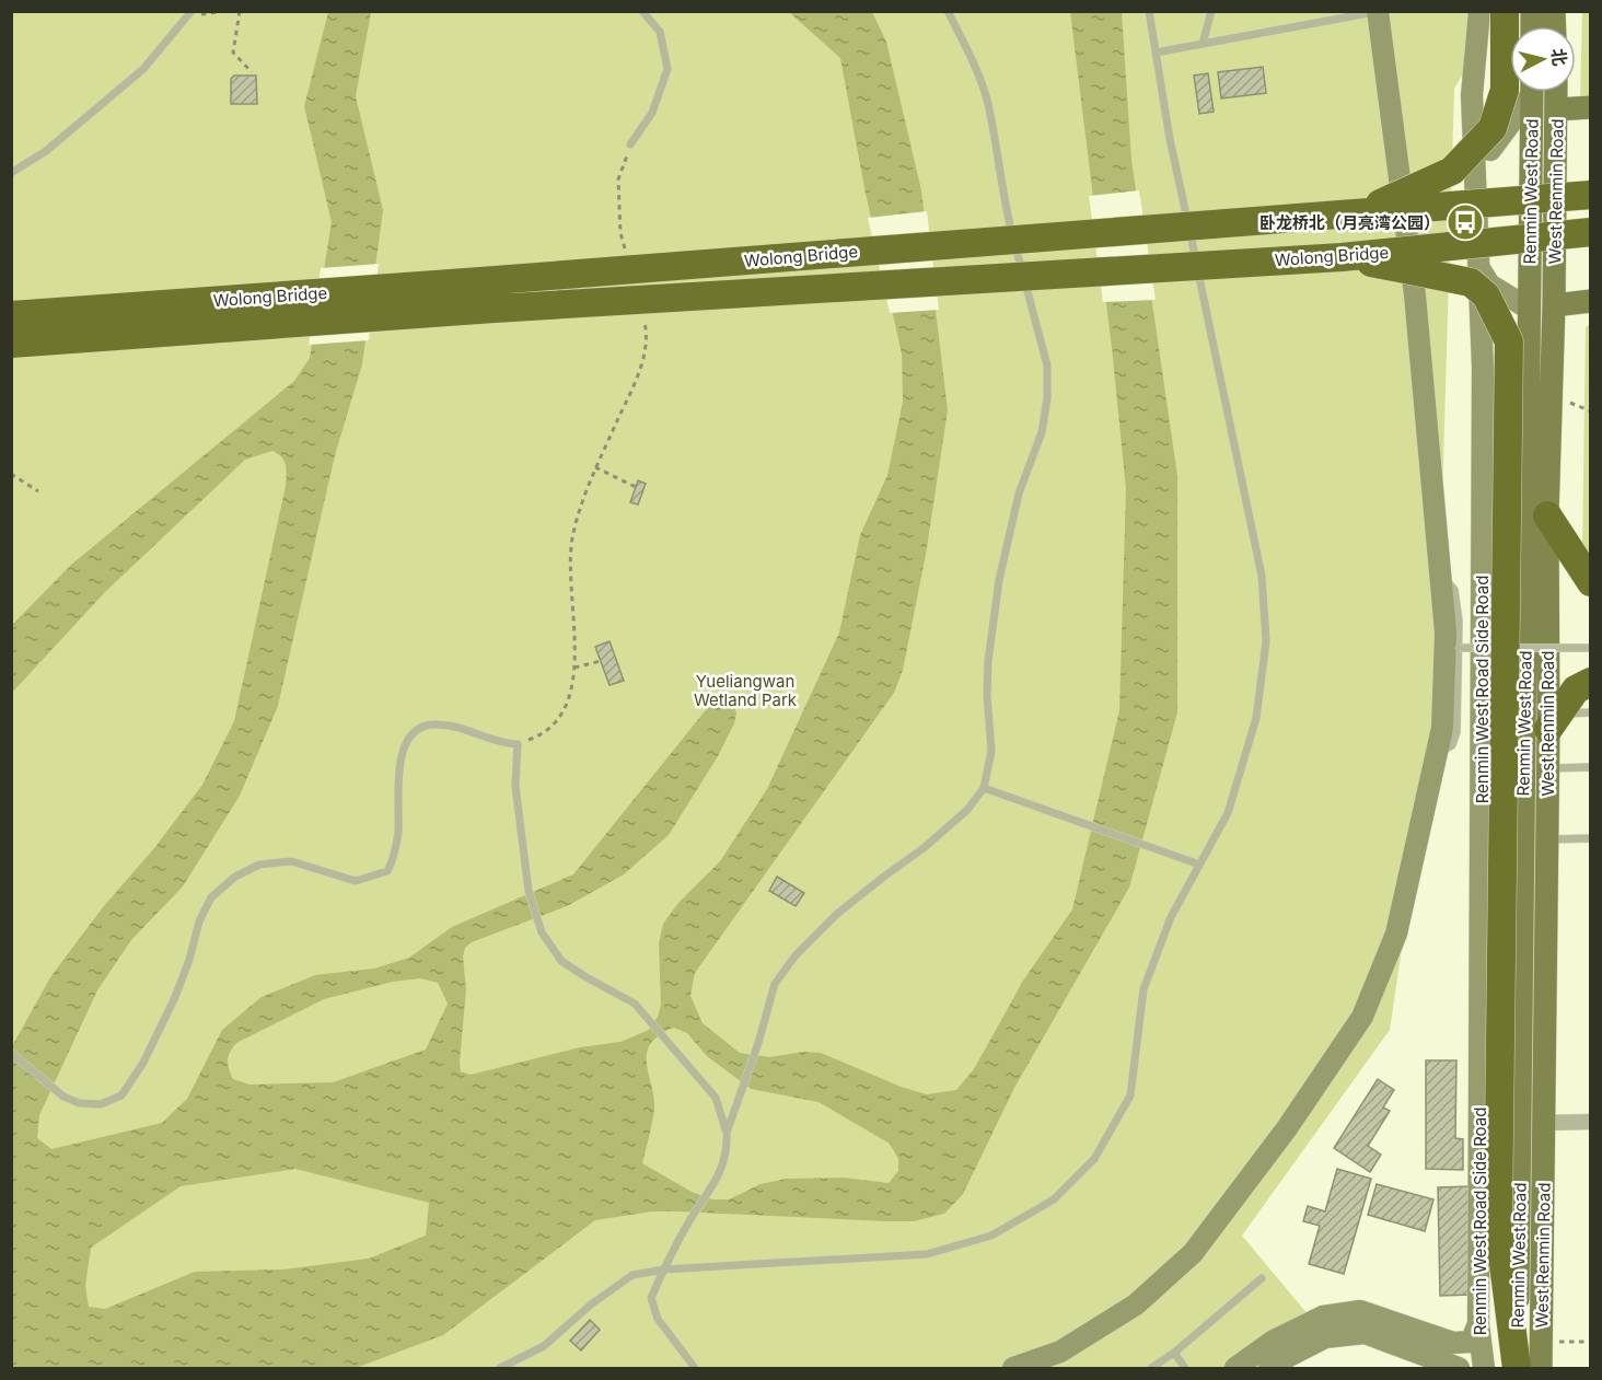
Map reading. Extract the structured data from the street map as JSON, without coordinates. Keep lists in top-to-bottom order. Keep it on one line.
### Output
{"streets":{"highway":["Wolong Bridge"],"main road":["Renmin West Road","West Renmin Road"],"street":["Renmin West Road Side Road"]},"parks":["Yueliangwan Wetland Park"],"places":{"bus stop":["卧龙桥北（月亮湾公园）"]},"north":"right"}
